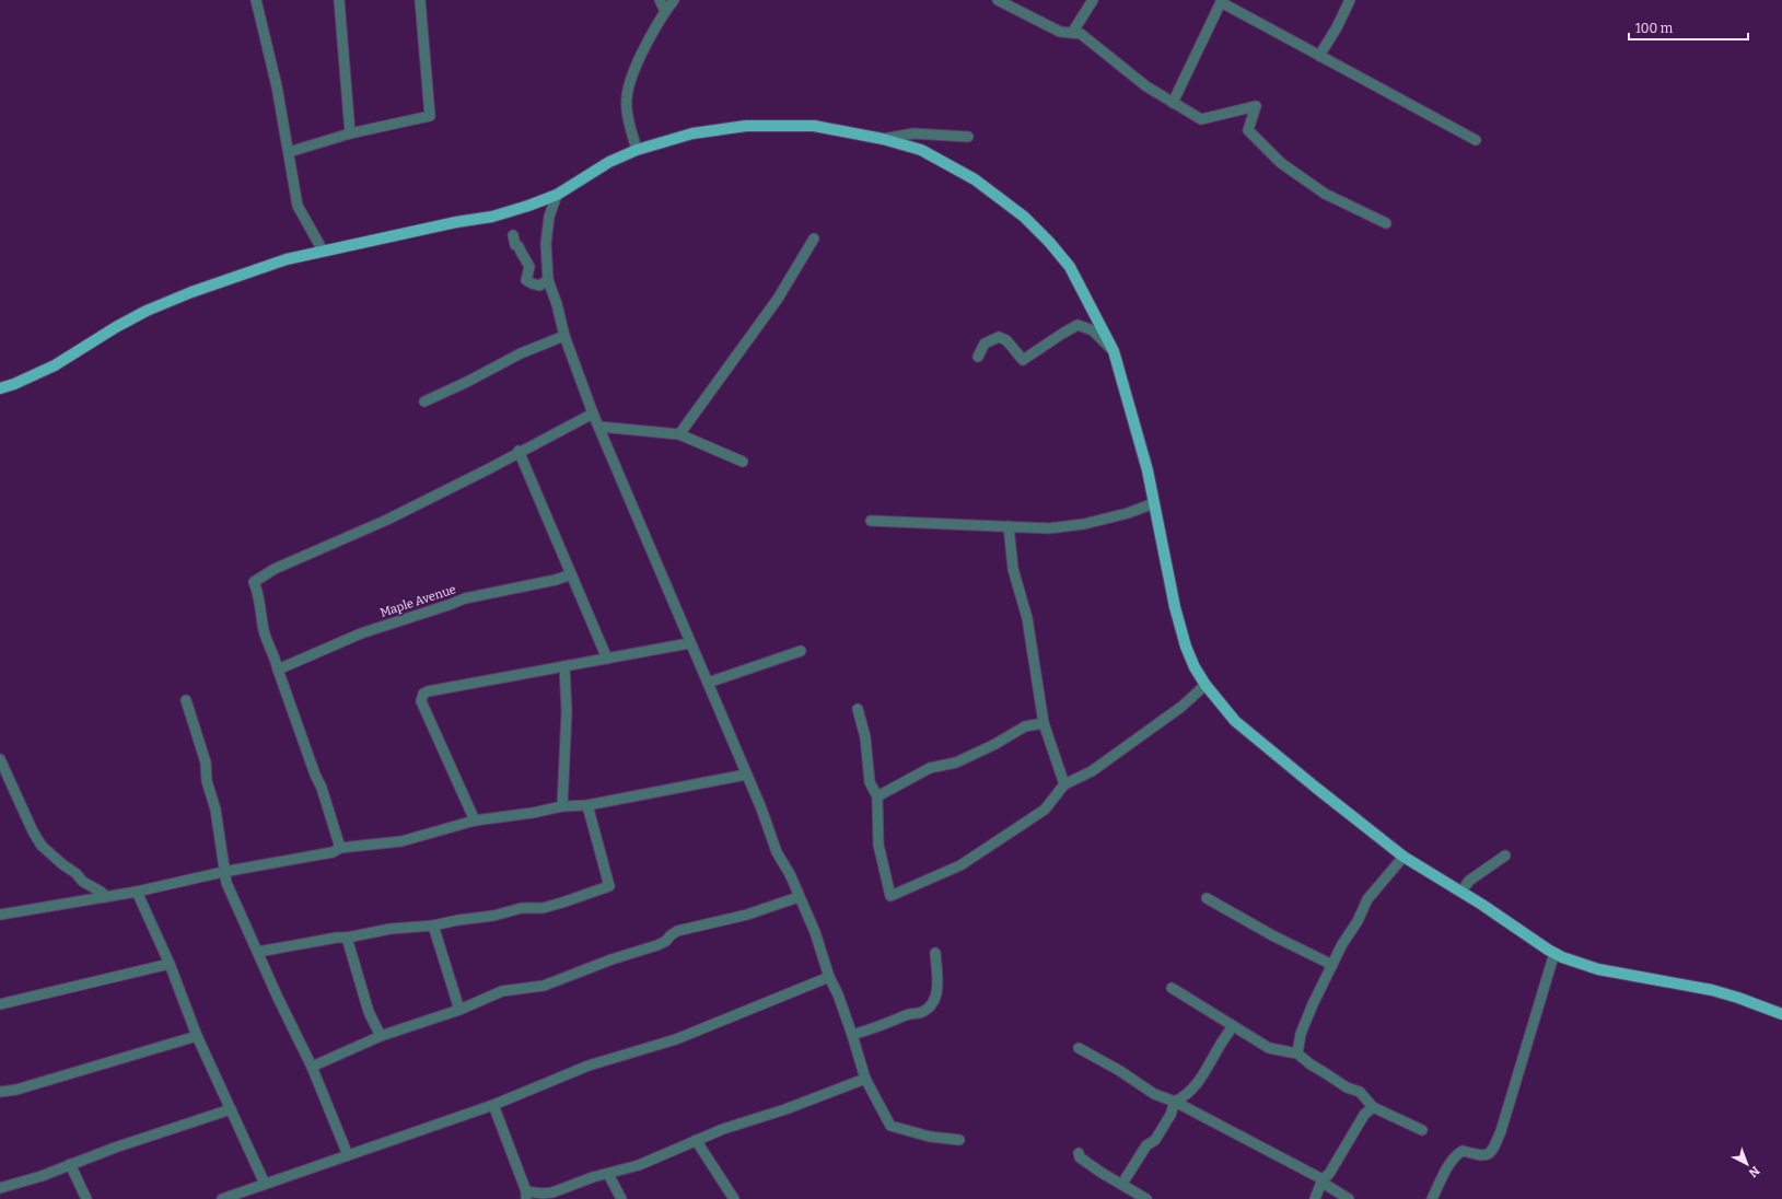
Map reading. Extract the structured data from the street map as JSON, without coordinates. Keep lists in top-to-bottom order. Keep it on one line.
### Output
{"streets":{"street":["Maple Avenue"]},"scale_bar":"100 m","north":"bottom right"}
